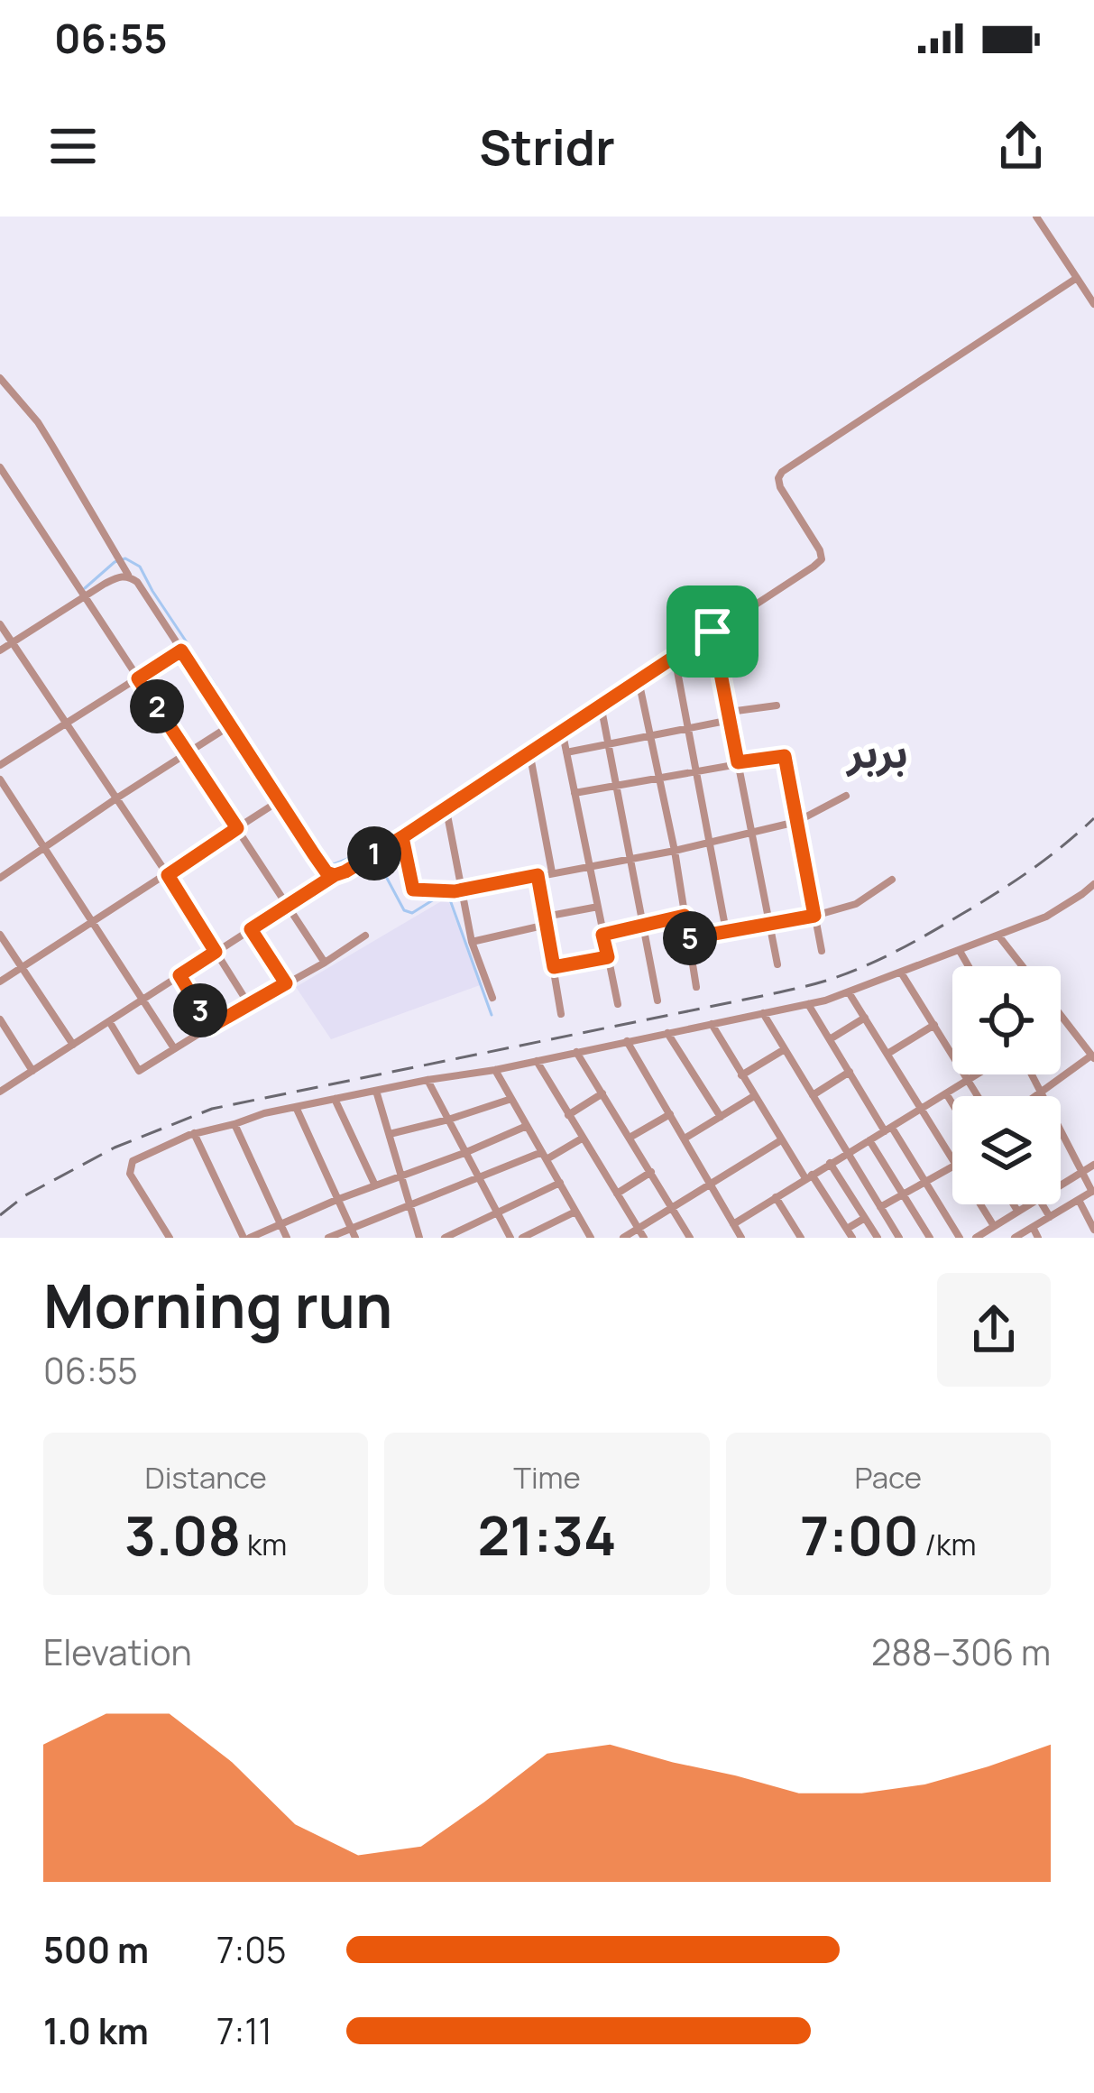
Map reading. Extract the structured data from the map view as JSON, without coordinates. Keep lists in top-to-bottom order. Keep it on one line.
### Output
{"districts":["بربر"],"page":{"status":"06:55","header":"Stridr","pins":["2","1","5","3"],"heading":["Morning run","06:55"],"stats":[["Distance","3.08 km"],["Time","21:34"],["Pace","7:00 /km"]],"chart":["Elevation","288–306 m"],"list":[{"name":"500 m","note":"7:05"},{"name":"1.0 km","note":"7:11"}]}}
